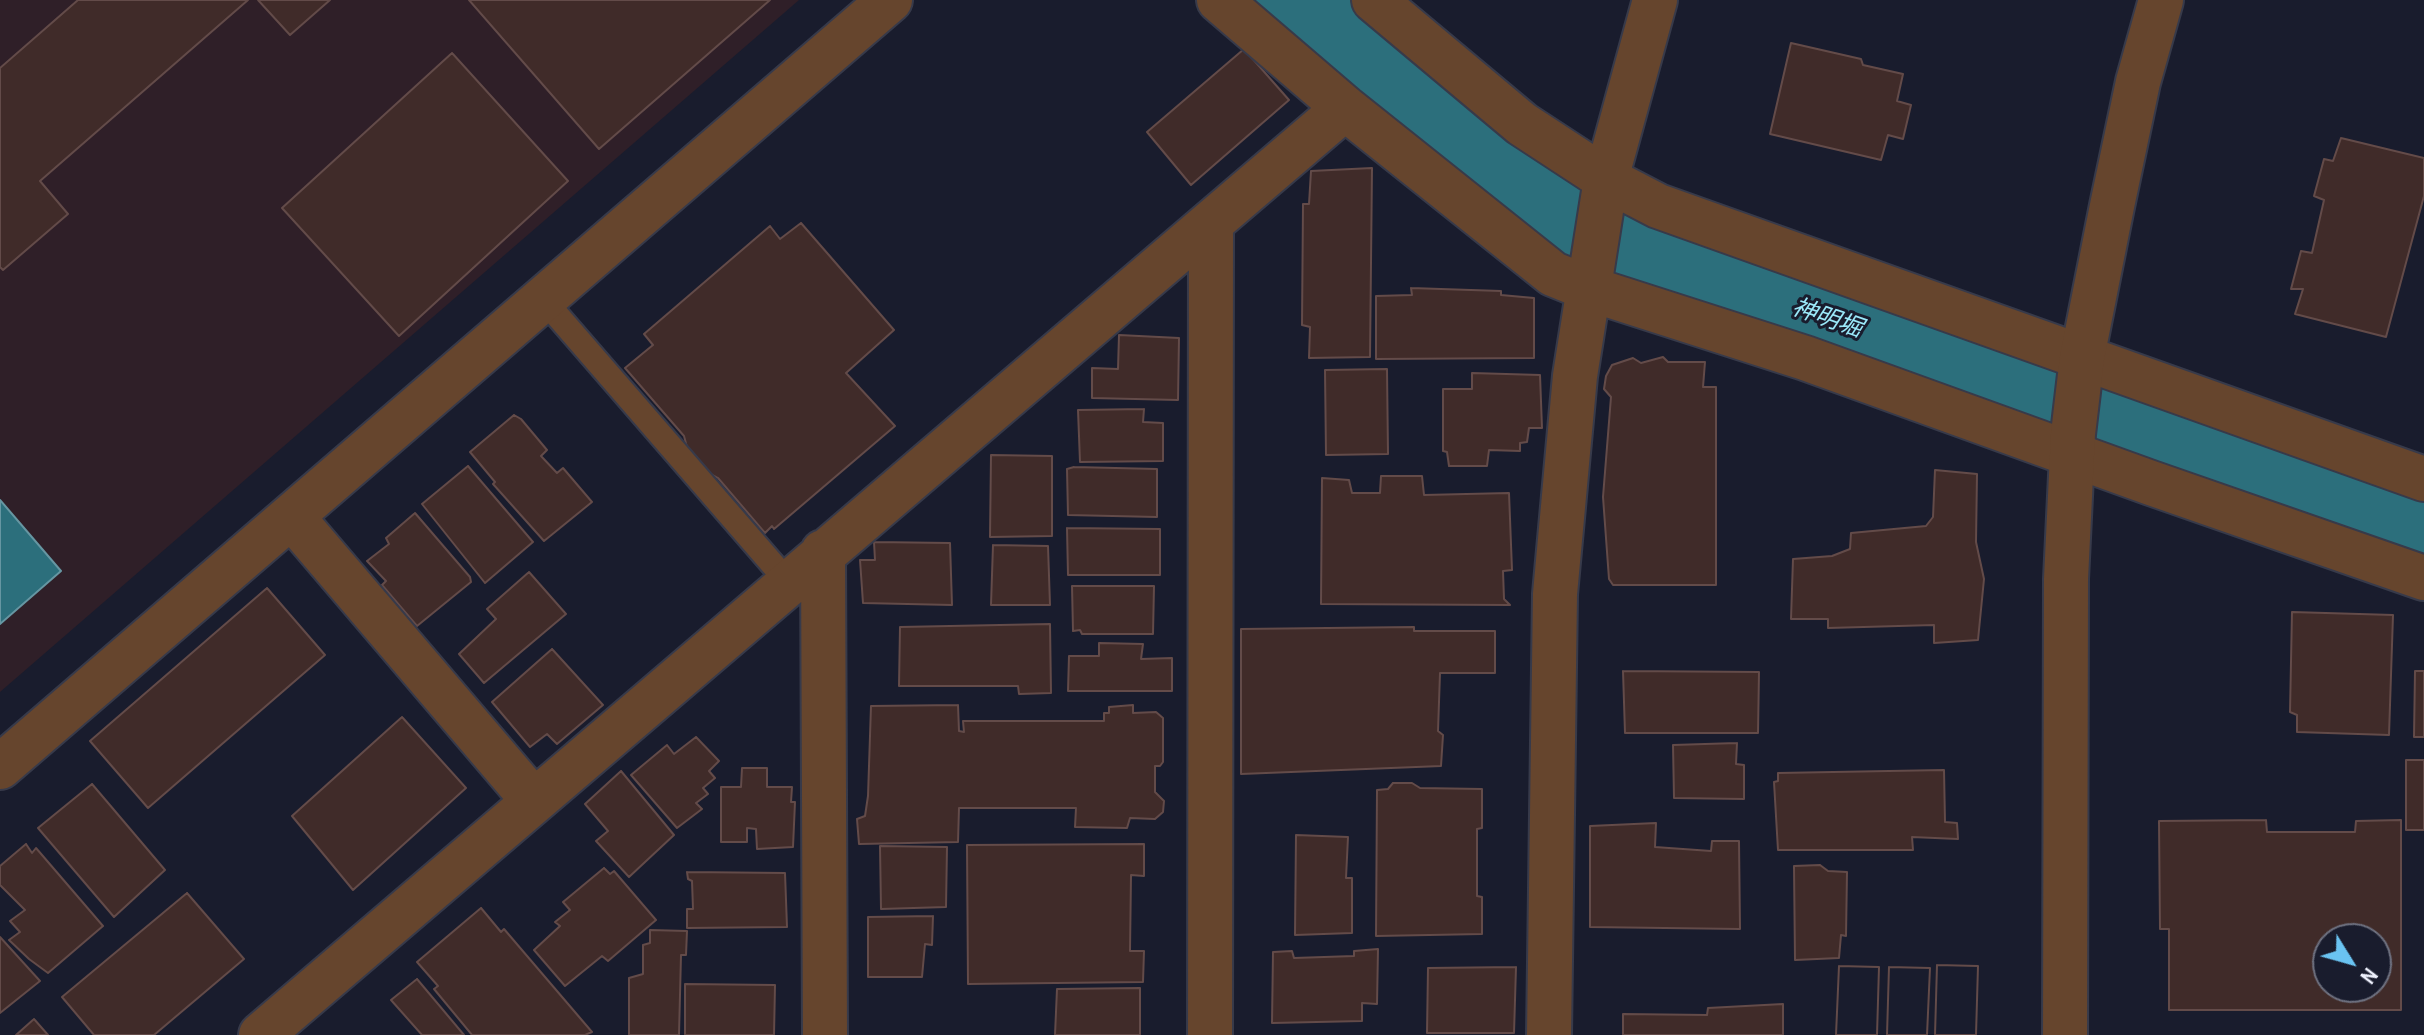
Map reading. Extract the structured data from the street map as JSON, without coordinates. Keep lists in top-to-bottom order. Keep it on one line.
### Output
{"water":["神明堀"],"north":"bottom right"}
